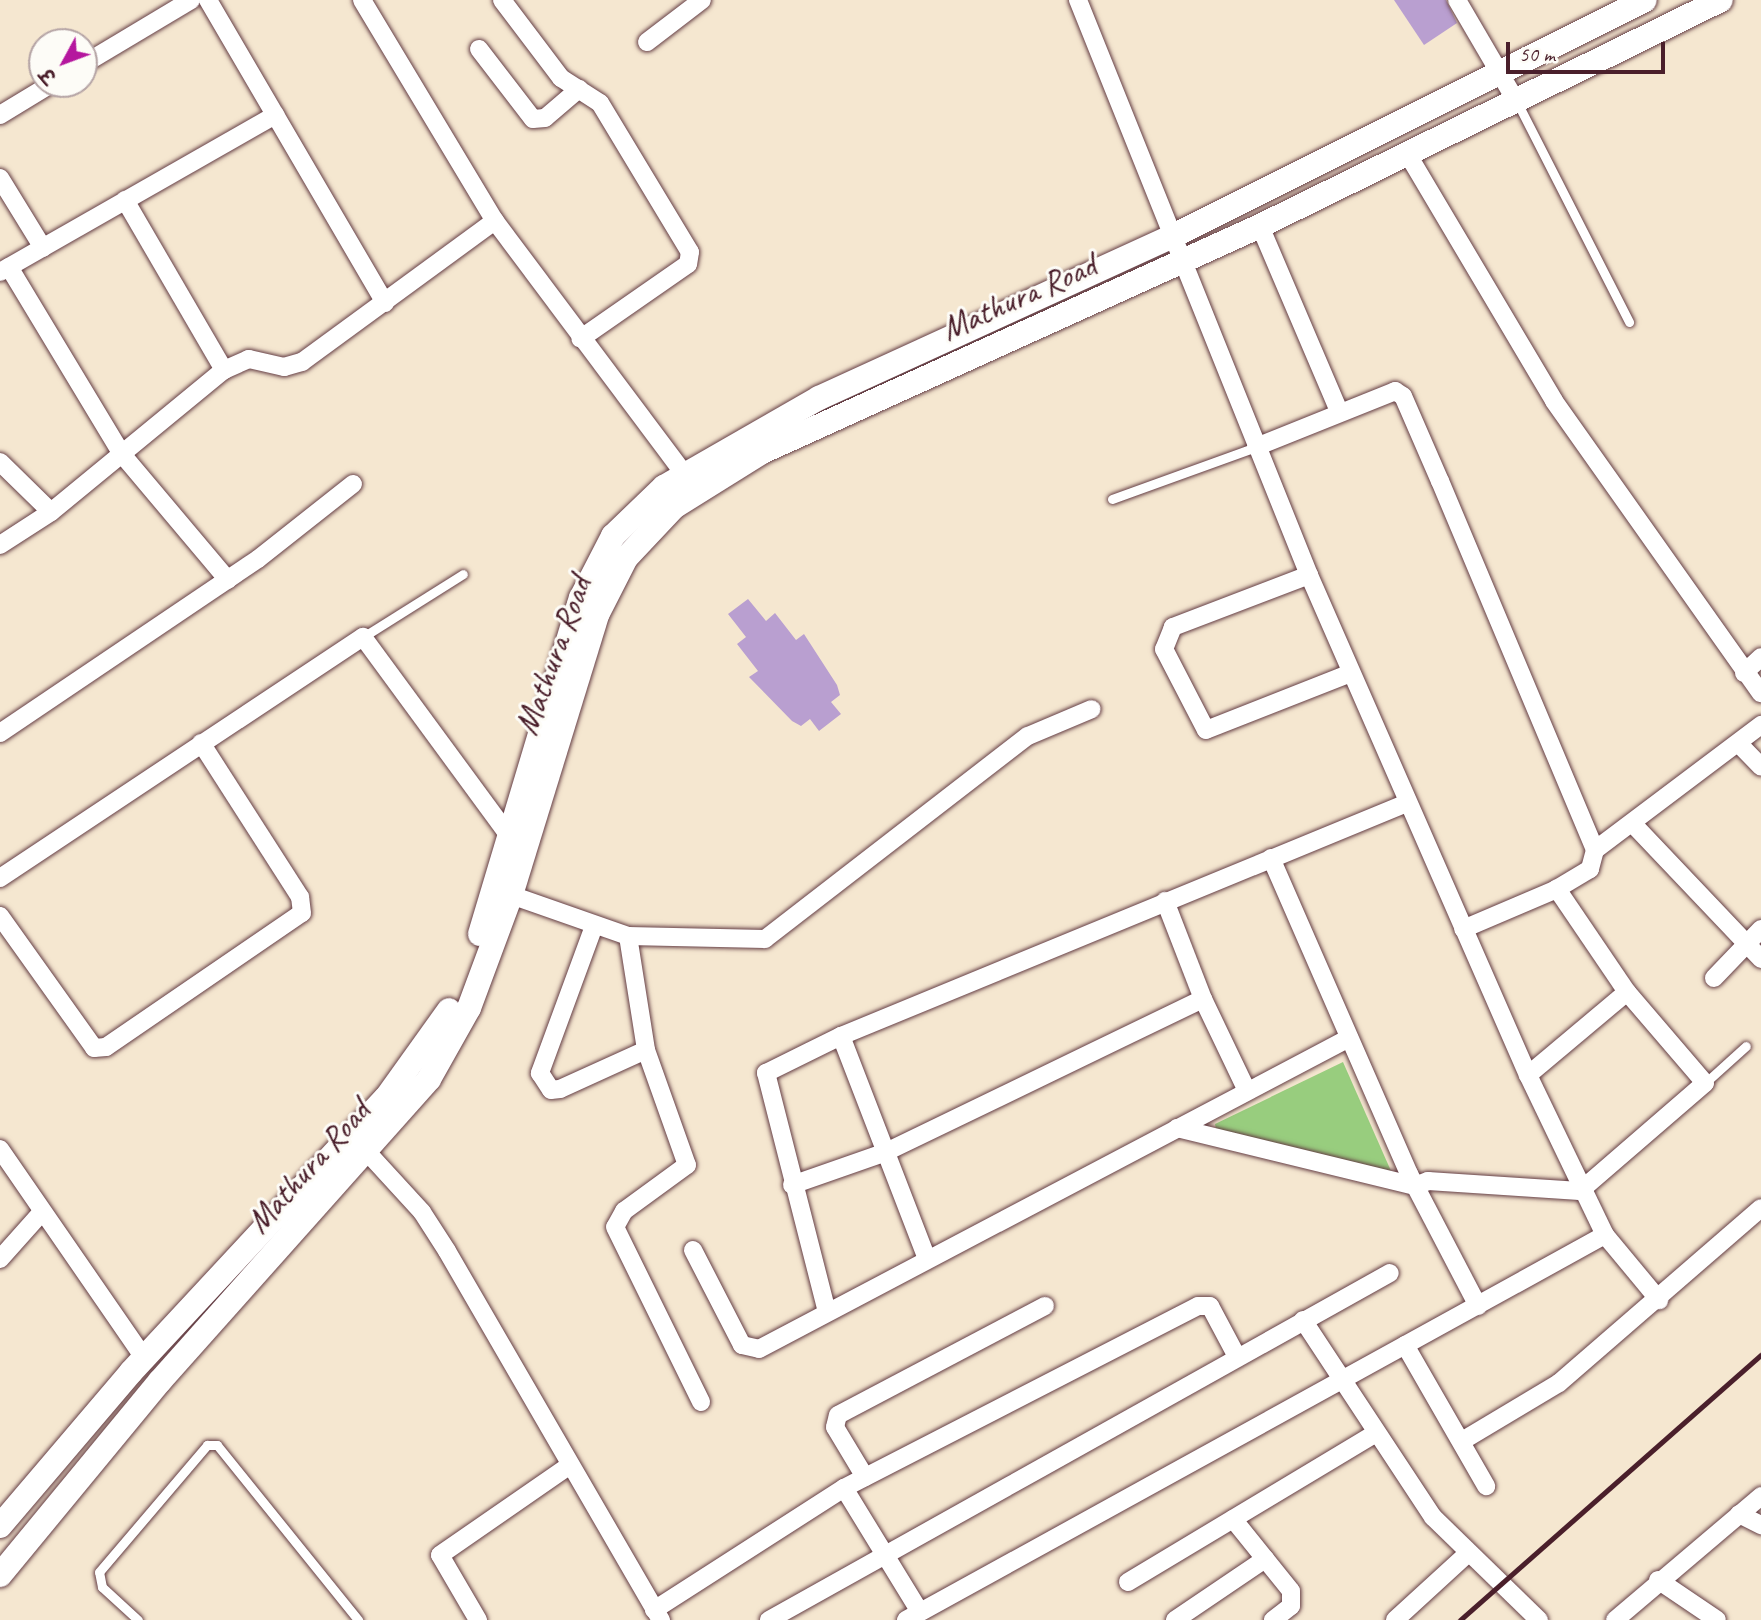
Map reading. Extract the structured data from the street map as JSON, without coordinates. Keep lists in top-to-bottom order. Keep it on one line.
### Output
{"streets":{"main road":["Mathura Road"]},"scale_bar":"50 m","north":"bottom left"}
